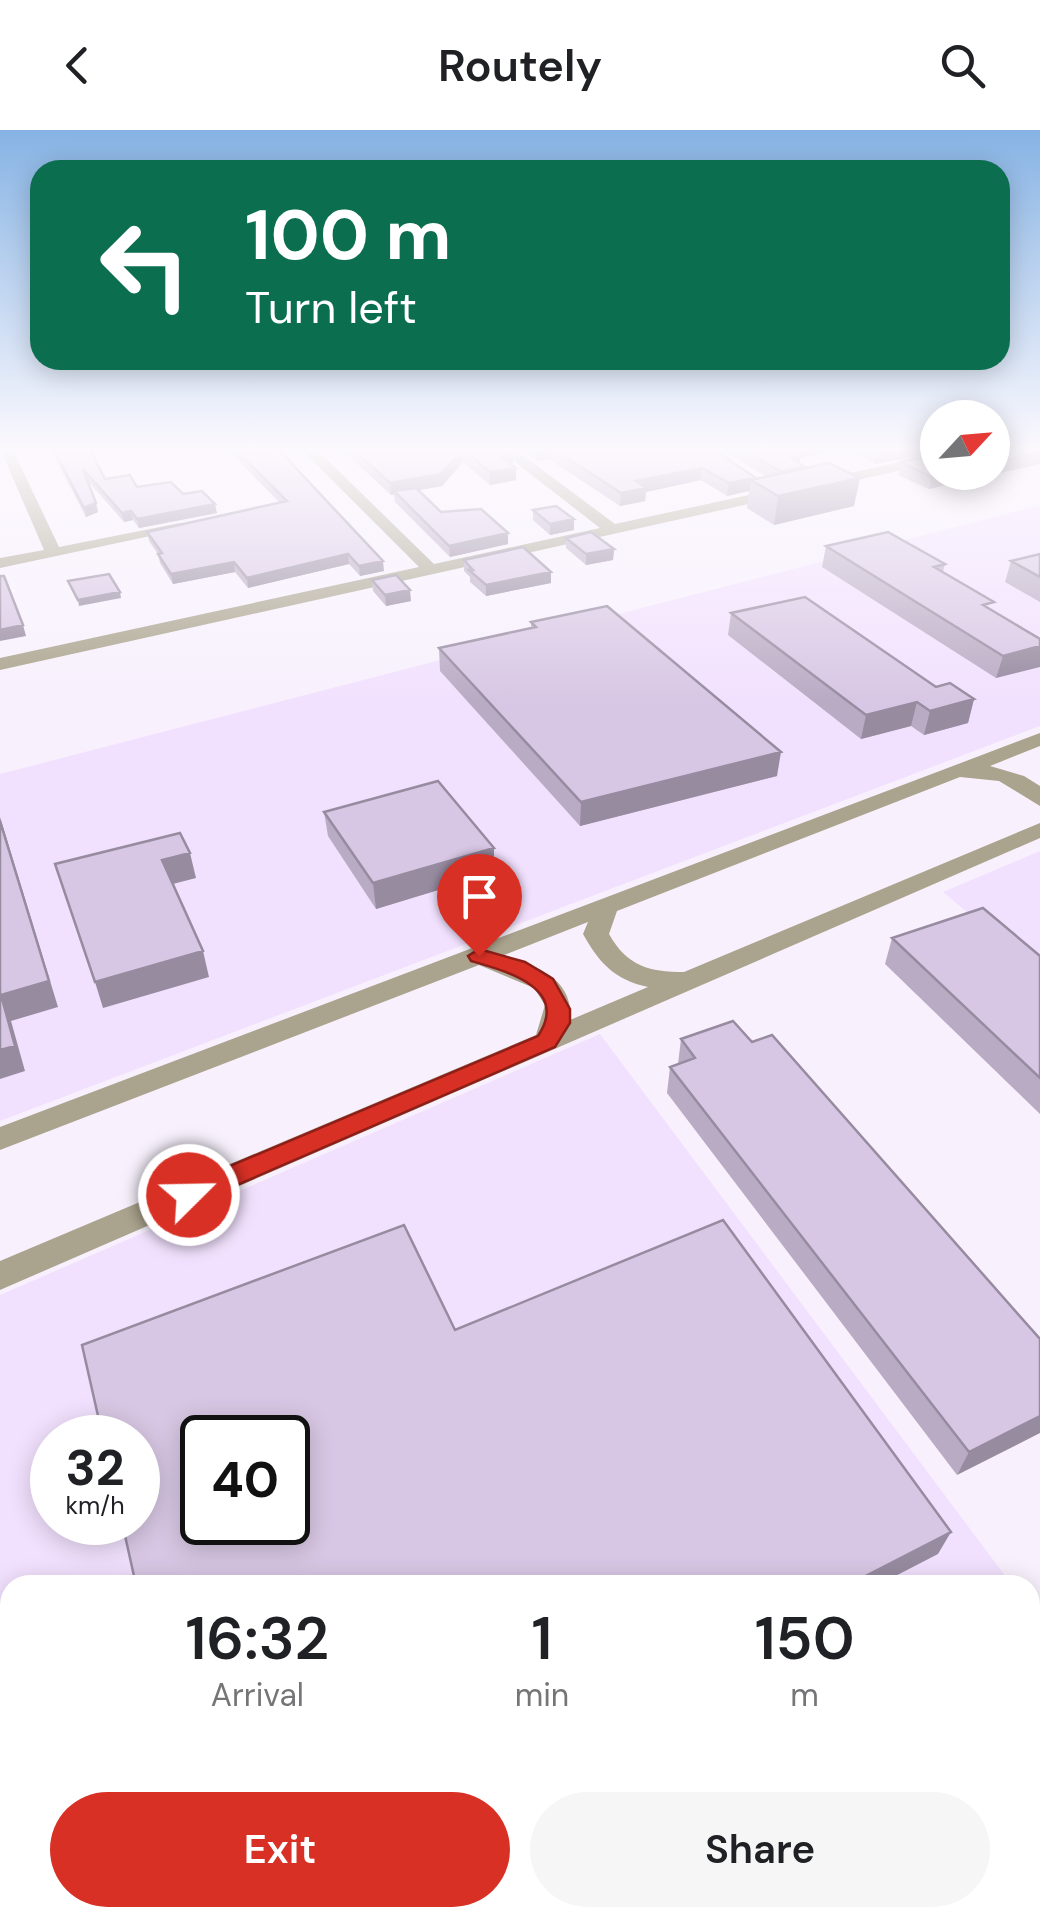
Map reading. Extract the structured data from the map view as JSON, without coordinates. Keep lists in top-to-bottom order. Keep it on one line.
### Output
{"north":"top right","page":{"header":"Routely","turn":["100 m","Turn left"],"speed":"32 km/h","limit":"40","eta":["16:32","Arrival","1","min","150","m"],"buttons":["Exit","Share"]}}
